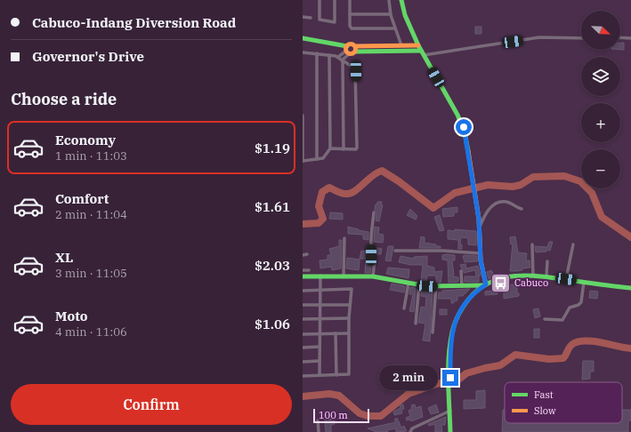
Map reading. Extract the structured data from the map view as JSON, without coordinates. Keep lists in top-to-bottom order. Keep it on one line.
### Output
{"places":{"bus stop":["Cabuco"]},"legend":["Fast","Slow"],"scale_bar":"100 m","north":"bottom right","page":{"banner":["Cabuco-Indang Diversion Road","Governor's Drive"],"map_buttons":["+","−"],"heading":"Choose a ride","list":[{"name":"Economy","note":"1 min · 11:03","value":"$1.19"},{"name":"Comfort","note":"2 min · 11:04","value":"$1.61"},{"name":"XL","note":"3 min · 11:05","value":"$2.03"},{"name":"Moto","note":"4 min · 11:06","value":"$1.06"}],"bubble":"2 min","buttons":"Confirm","scale":"100 m"}}
